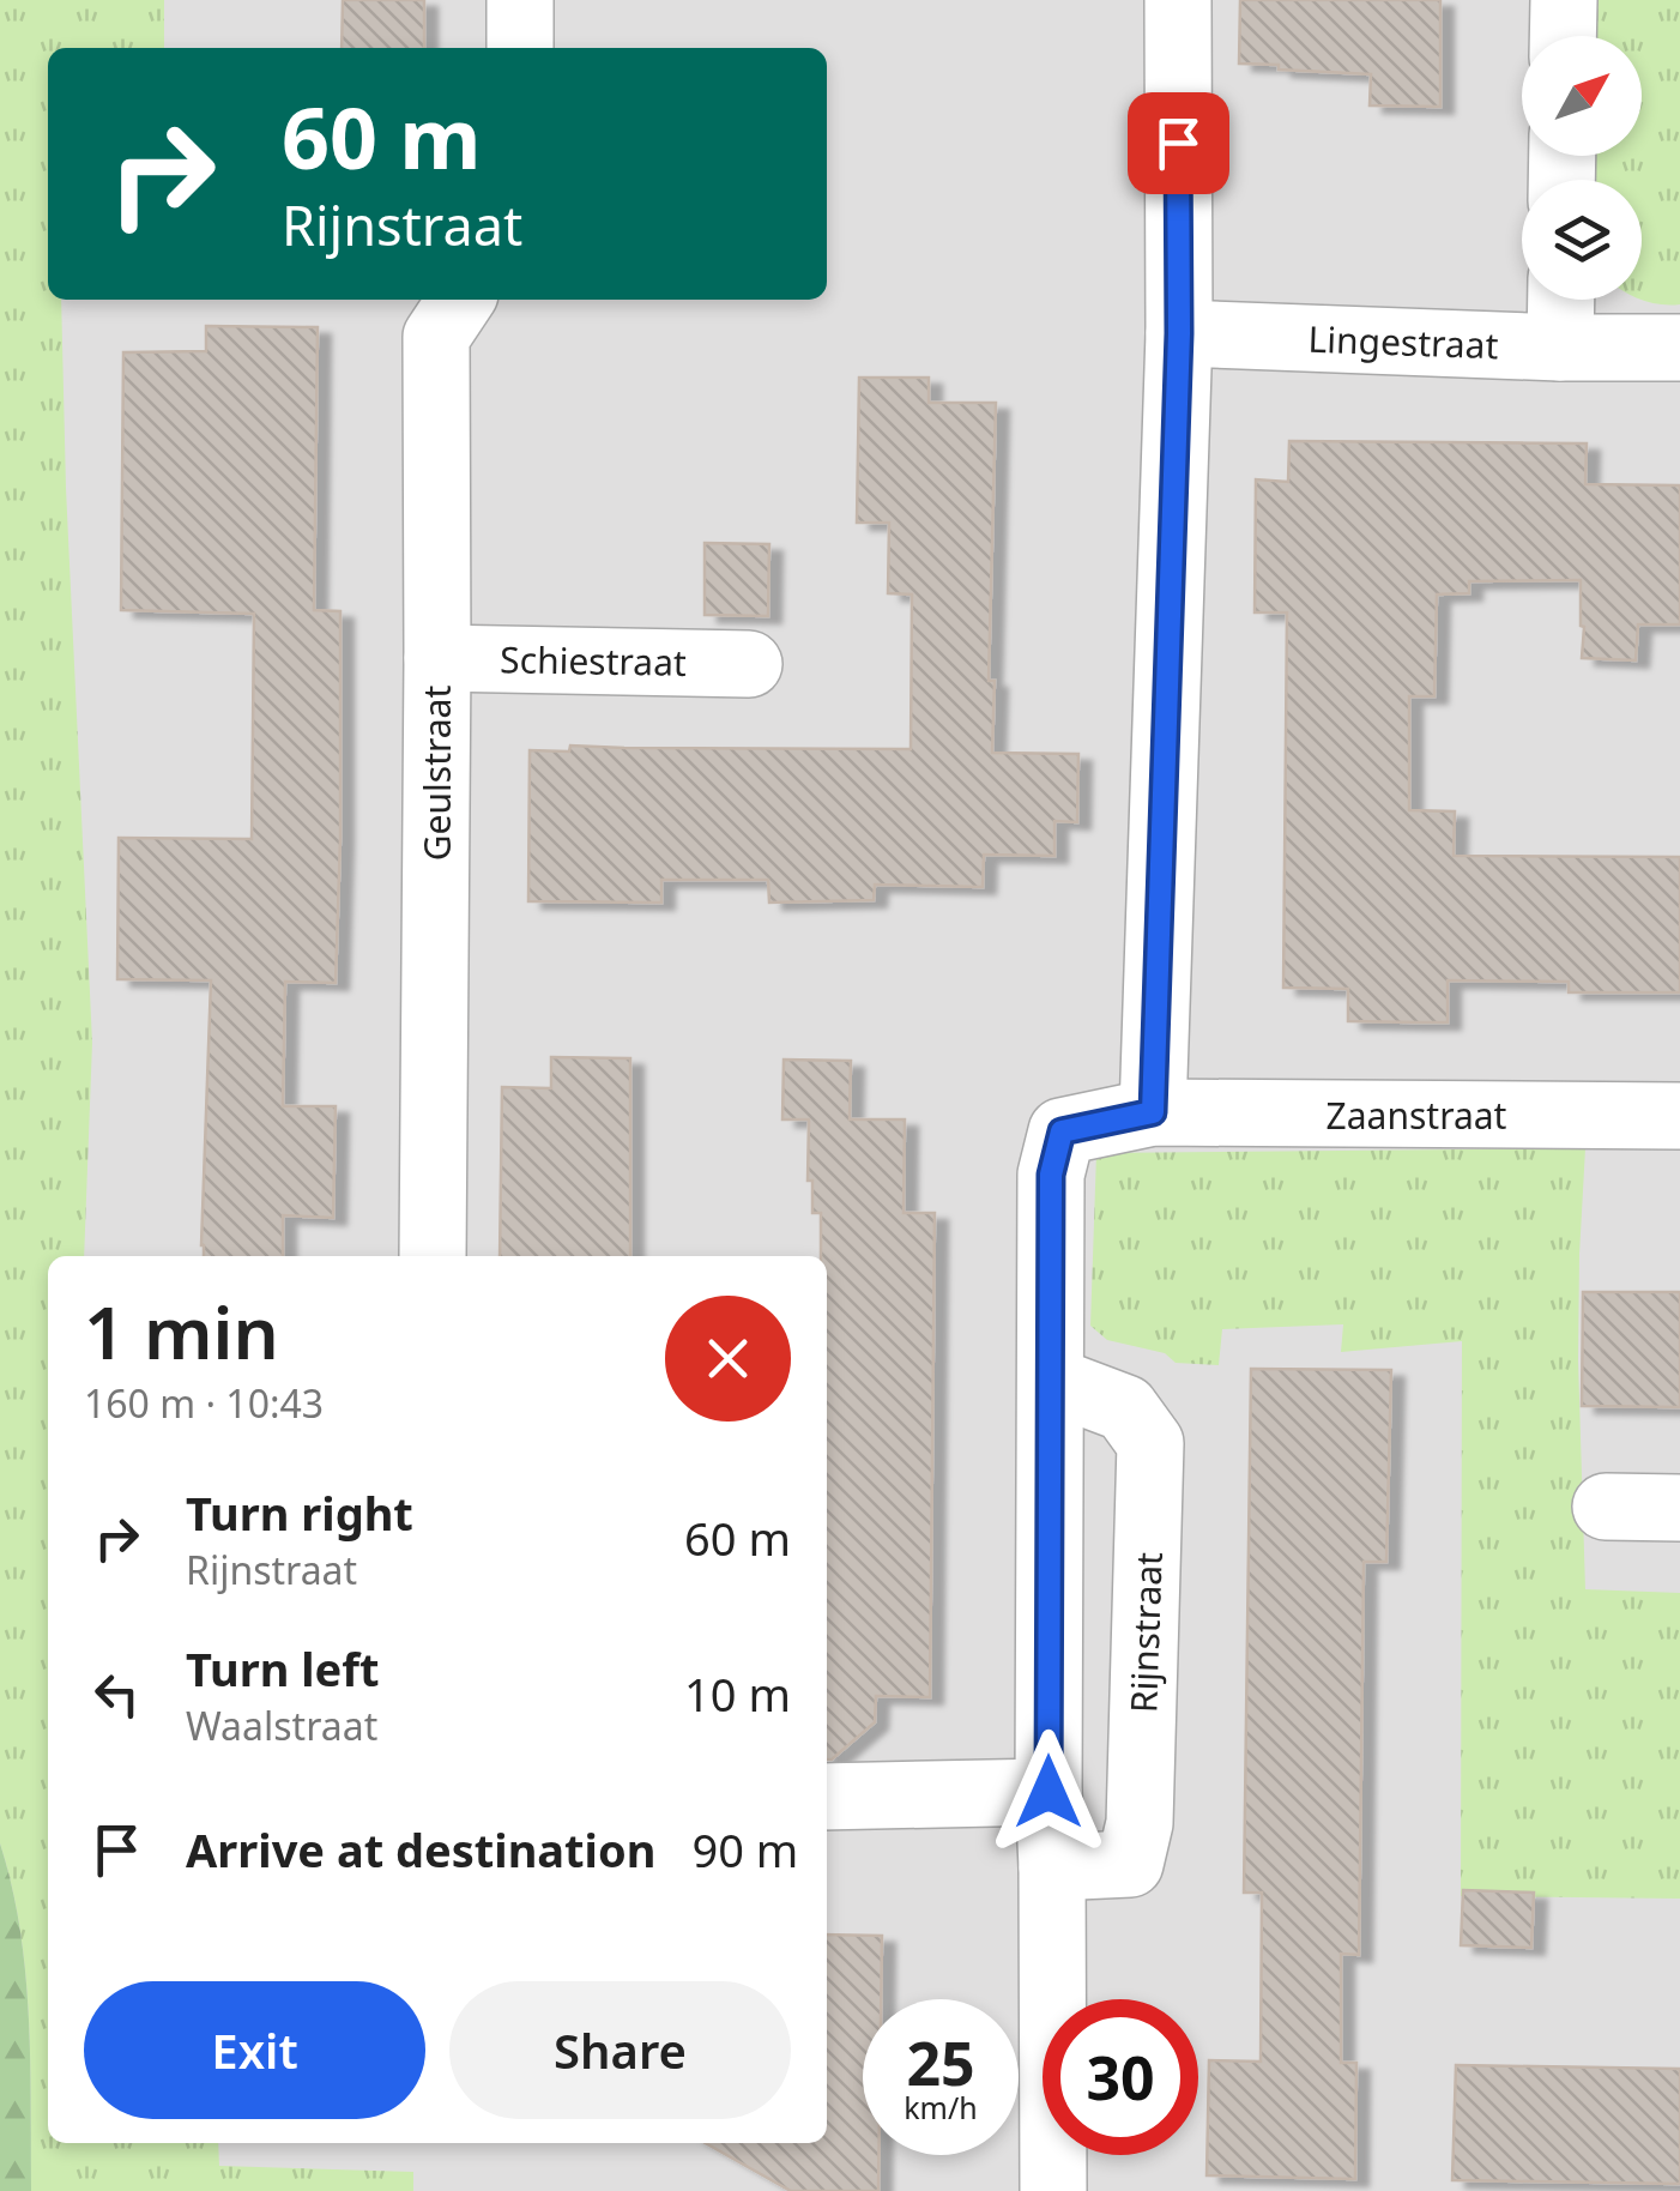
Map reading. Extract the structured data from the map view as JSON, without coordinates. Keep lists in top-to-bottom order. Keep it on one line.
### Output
{"streets":{"street":["Lingestraat","Schiestraat","Geulstraat","Zaanstraat","Rijnstraat"]},"crossings":[["Schiestraat","Geulstraat"]],"north":"top right","page":{"turn":["60 m","Rijnstraat"],"heading":["1 min","160 m · 10:43"],"list":[{"name":"Turn right","note":"Rijnstraat","value":"60 m"},{"name":"Turn left","note":"Waalstraat","value":"10 m"},{"name":"Arrive at destination","value":"90 m"}],"buttons":["Exit","Share"],"speed":"25 km/h","limit":"30"}}
